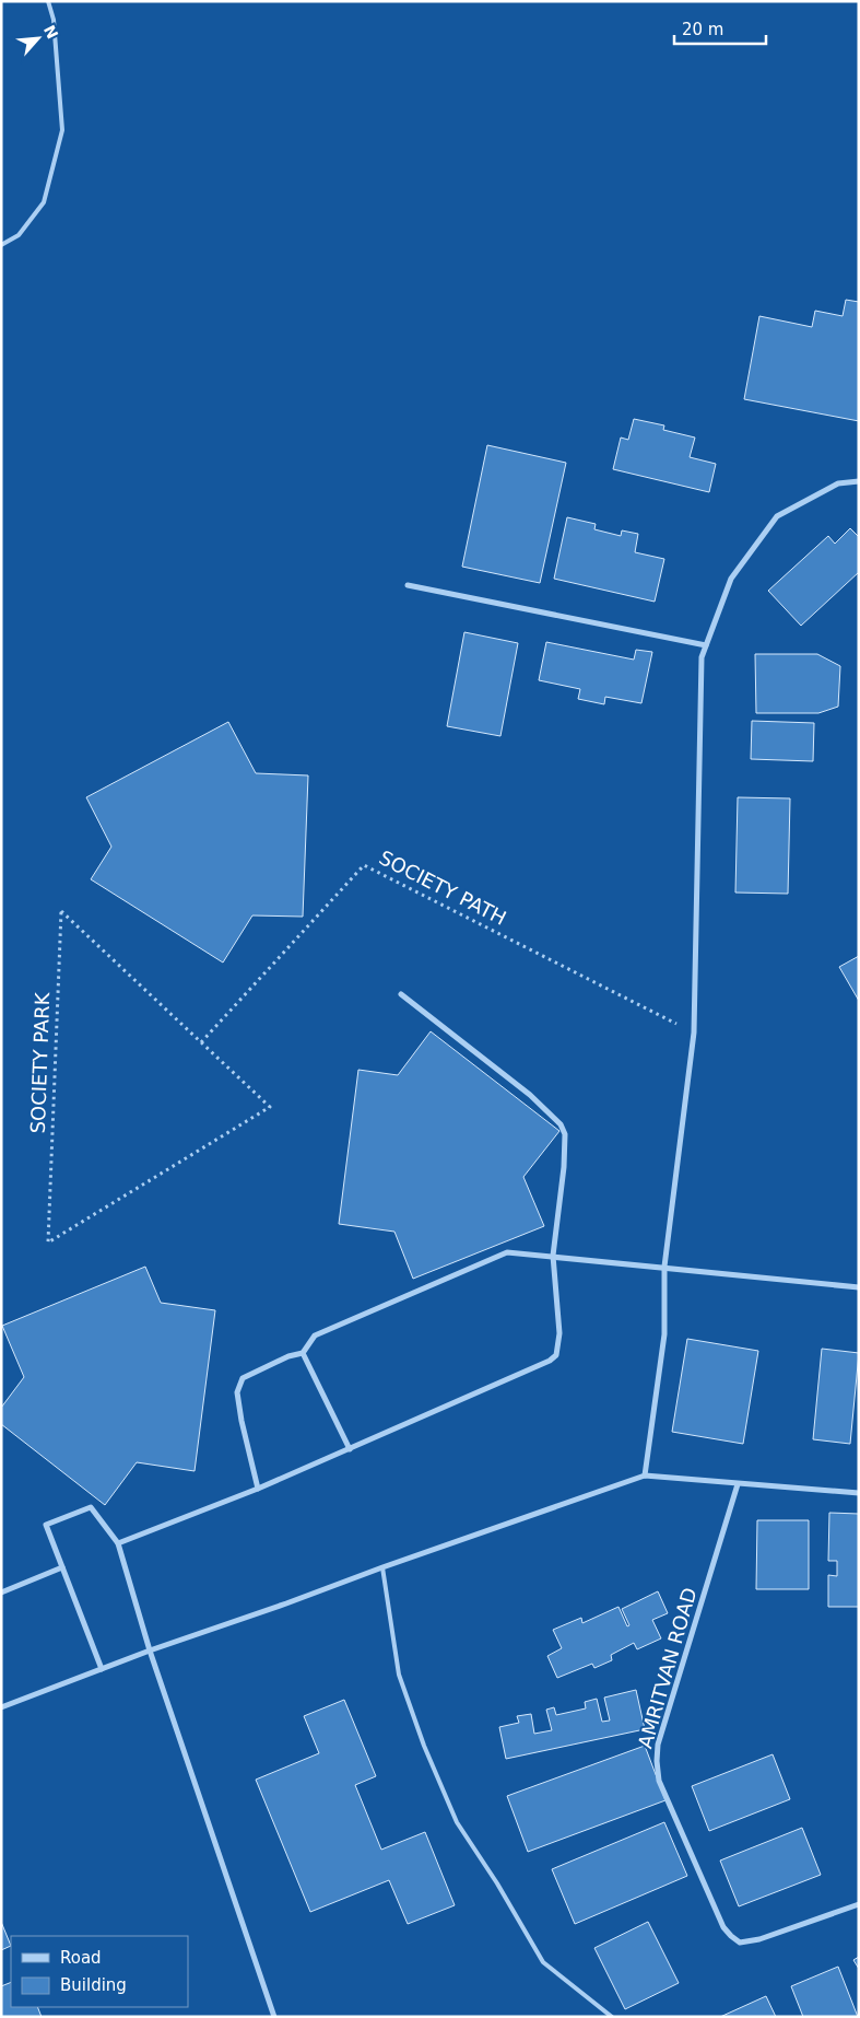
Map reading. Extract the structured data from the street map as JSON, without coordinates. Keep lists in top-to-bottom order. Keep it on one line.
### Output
{"streets":{"street":["AMRITVAN ROAD"],"path":["SOCIETY PATH","SOCIETY PARK"]},"crossings":[["SOCIETY PATH","SOCIETY PARK"]],"legend":["Road","Building"],"scale_bar":"20 m","north":"top right"}
